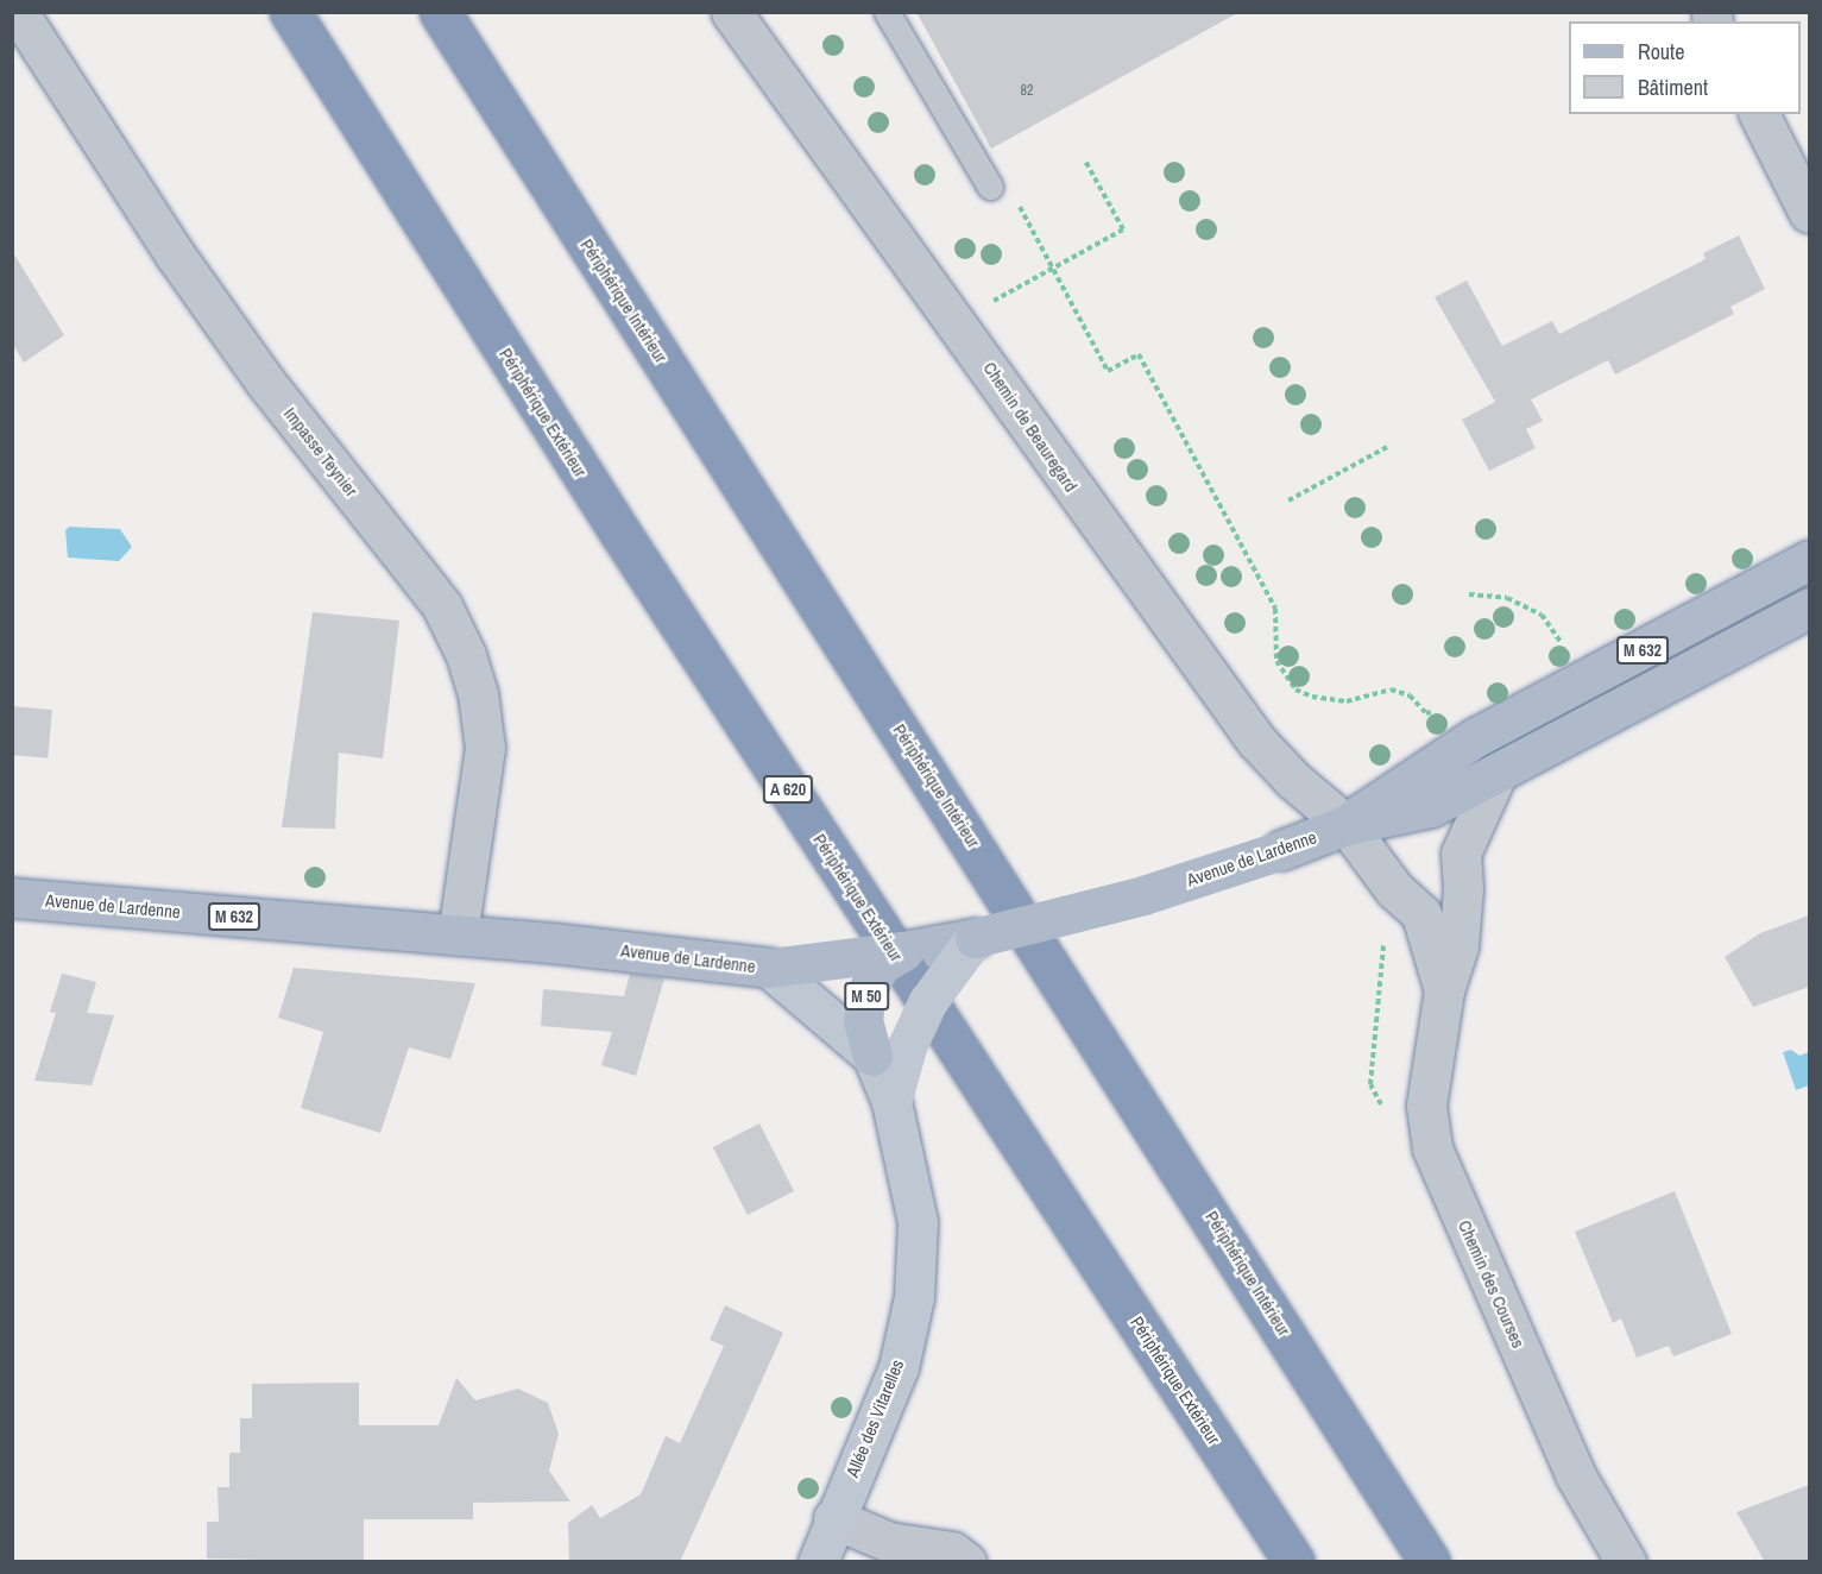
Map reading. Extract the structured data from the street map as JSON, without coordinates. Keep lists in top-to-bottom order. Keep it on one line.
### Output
{"streets":{"highway":["Périphérique Intérieur","Périphérique Extérieur","A 620"],"main road":["M 632","Avenue de Lardenne","M 50","Allée des Vitarelles"],"street":["Chemin de Beauregard","Impasse Teynier","Chemin des Courses"]},"crossings":[["Chemin de Beauregard","Avenue de Lardenne"],["Chemin de Beauregard","Chemin des Courses"],["Impasse Teynier","Avenue de Lardenne"],["Avenue de Lardenne","M 50"],["Avenue de Lardenne","Chemin des Courses"],["Avenue de Lardenne","Allée des Vitarelles"],["M 50","Allée des Vitarelles"]],"house_numbers":["82"],"legend":["Route","Bâtiment"]}
